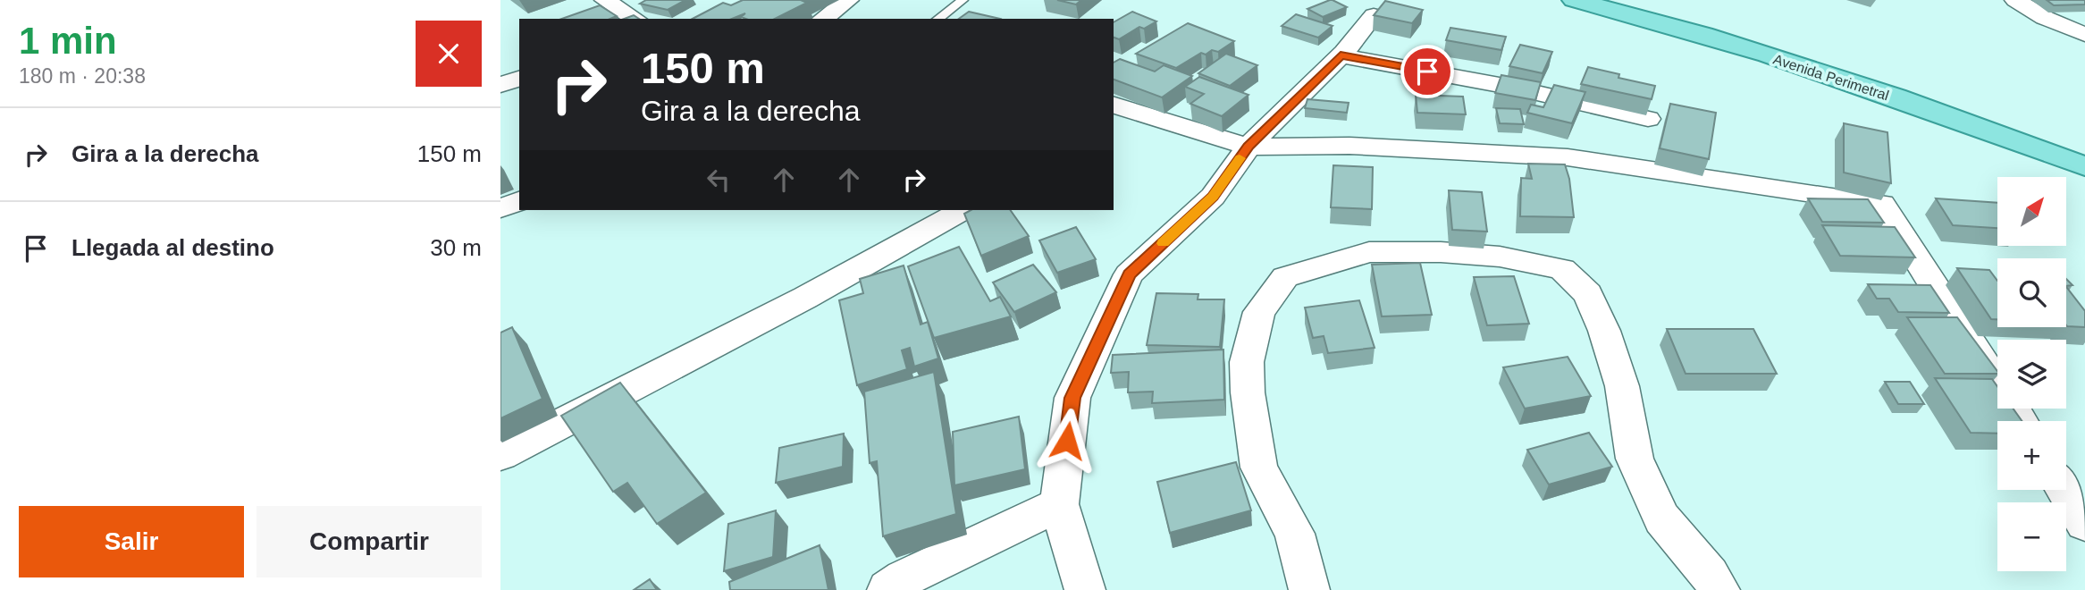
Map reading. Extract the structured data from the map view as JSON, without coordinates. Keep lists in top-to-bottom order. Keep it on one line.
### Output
{"streets":{"main road":["Avenida Perimetral"]},"north":"top right","page":{"heading":["1 min","180 m · 20:38"],"turn":["150 m","Gira a la derecha"],"list":[{"name":"Gira a la derecha","value":"150 m"},{"name":"Llegada al destino","value":"30 m"}],"map_buttons":["+","−"],"buttons":["Salir","Compartir"]}}
